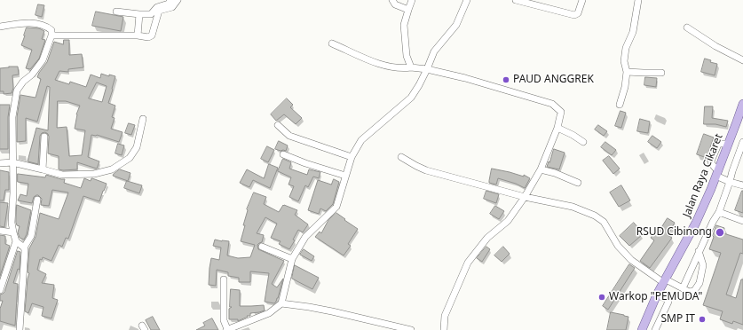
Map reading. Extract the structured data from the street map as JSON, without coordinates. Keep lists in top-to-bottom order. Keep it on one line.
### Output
{"streets":{"main road":["Jalan Raya Cikaret"]},"places":["PAUD ANGGREK","RSUD Cibinong","Warkop \"PEMUDA\"","SMP IT"]}
